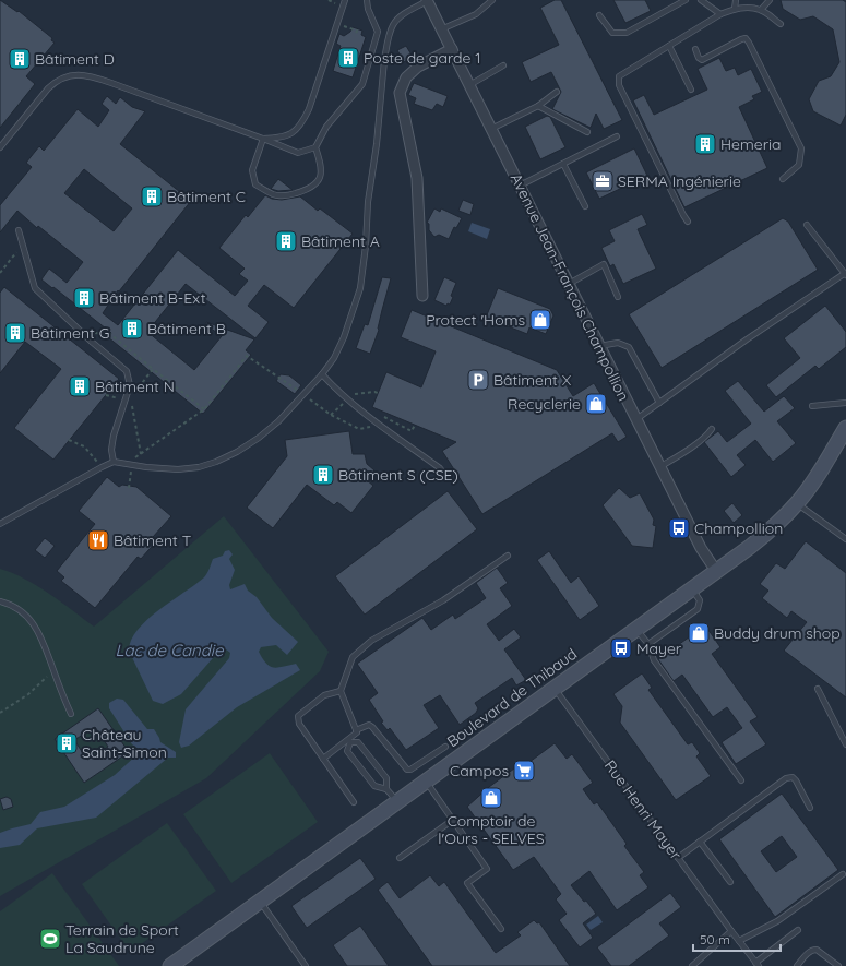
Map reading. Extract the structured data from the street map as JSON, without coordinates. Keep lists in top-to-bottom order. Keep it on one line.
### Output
{"streets":{"street":["Avenue Jean-François Champollion","Boulevard de Thibaud"],"lane":["Rue Henri Mayer"]},"crossings":[["Avenue Jean-François Champollion","Boulevard de Thibaud"],["Boulevard de Thibaud","Rue Henri Mayer"]],"water":["Lac de Candie"],"places":{"building":["Poste de garde 1","Bâtiment D","Hemeria","Bâtiment C","Bâtiment A","Bâtiment B-Ext","Bâtiment B","Bâtiment G","Bâtiment N","Bâtiment S (CSE)","Château Saint-Simon"],"office":["SERMA Ingénierie"],"shop":["Protect 'Homs","Recyclerie","Buddy drum shop","Comptoir de l'Ours - SELVES"],"parking":["Bâtiment X"],"bus stop":["Champollion","Mayer"],"restaurant":["Bâtiment T"],"supermarket":["Campos"],"sports":["Terrain de Sport La Saudrune"]},"scale_bar":"50 m"}
